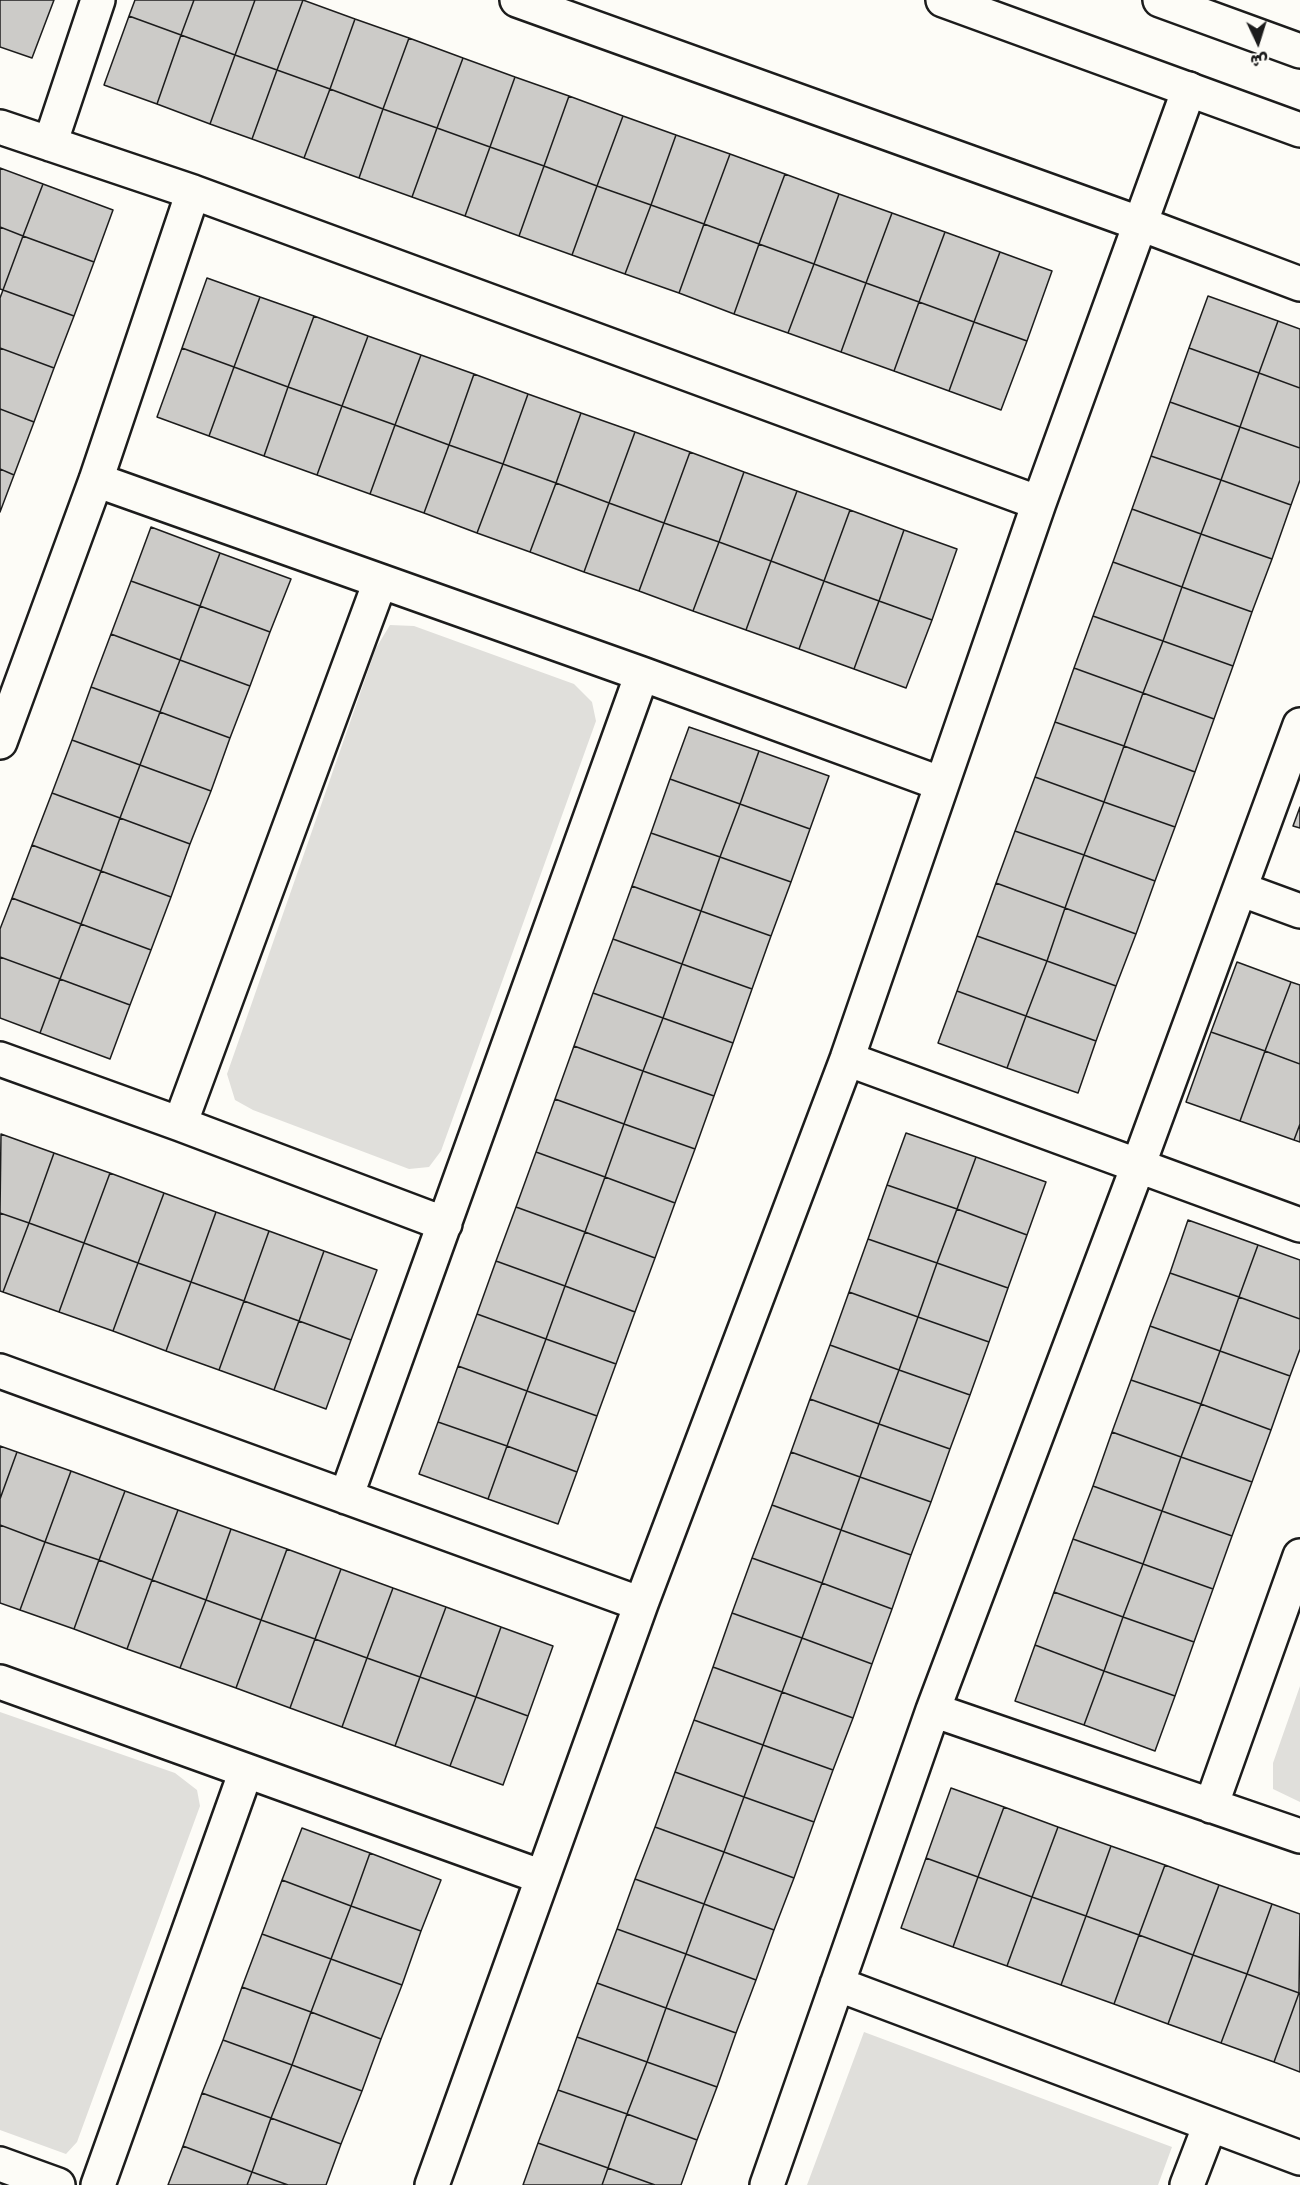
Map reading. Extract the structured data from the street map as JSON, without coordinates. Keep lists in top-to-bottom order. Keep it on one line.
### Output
{"north":"bottom"}
